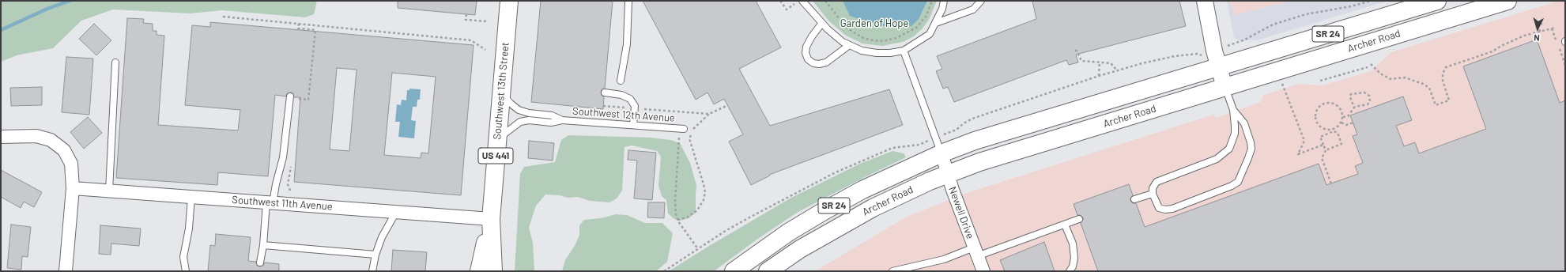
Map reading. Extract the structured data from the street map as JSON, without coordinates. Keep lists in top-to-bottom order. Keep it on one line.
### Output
{"streets":{"main road":["SR 24","Archer Road","Southwest 13th Street","US 441"],"street":["Southwest 11th Avenue","Newell Drive"],"lane":["Southwest 12th Avenue"]},"crossings":[["Archer Road","Newell Drive"],["Southwest 13th Street","Southwest 12th Avenue"],["Southwest 13th Street","Southwest 11th Avenue"]],"parks":["Garden of Hope"],"north":"bottom"}
